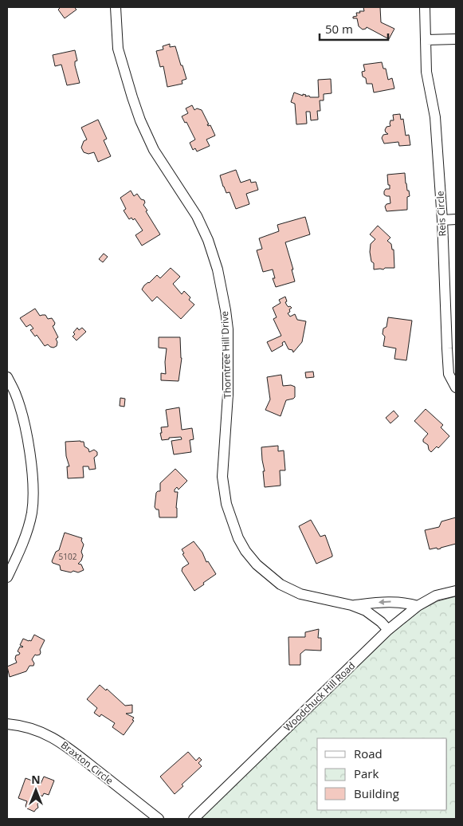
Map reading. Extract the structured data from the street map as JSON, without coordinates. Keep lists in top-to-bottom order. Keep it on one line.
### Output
{"streets":{"street":["Reis Circle","Thorntree Hill Drive","Woodchuck Hill Road","Braxton Circle"]},"crossings":[["Thorntree Hill Drive","Woodchuck Hill Road"]],"house_numbers":["5102"],"legend":["Road","Park","Building"],"scale_bar":"50 m","north":"top"}
